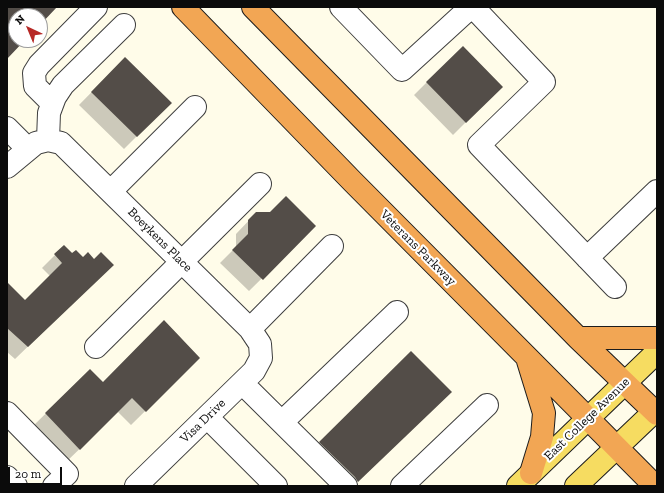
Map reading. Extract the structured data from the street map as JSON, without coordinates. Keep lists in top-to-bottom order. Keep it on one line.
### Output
{"streets":{"highway":["Veterans Parkway"],"main road":["East College Avenue"],"street":["Boeykens Place","Visa Drive"]},"crossings":[["Boeykens Place","Visa Drive"],["Veterans Parkway","East College Avenue"]],"scale_bar":"20 m","north":"top left"}
